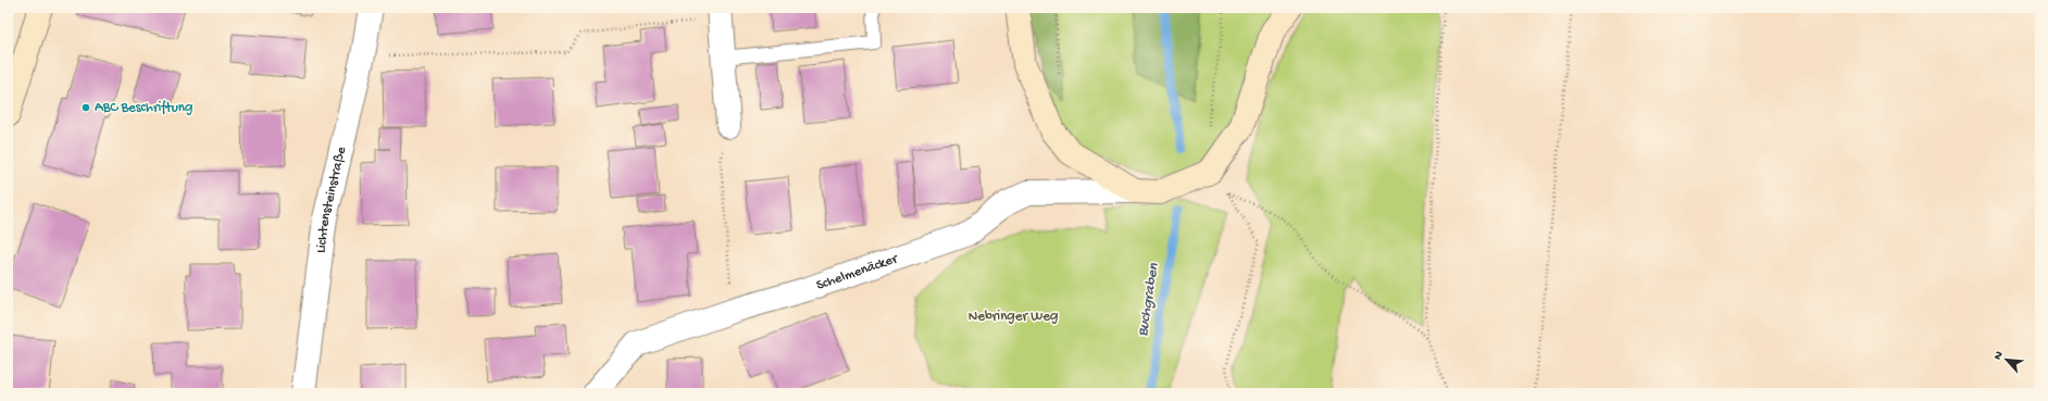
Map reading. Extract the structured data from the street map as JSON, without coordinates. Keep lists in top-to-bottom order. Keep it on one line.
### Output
{"streets":{"street":["Lichtensteinstraße","Schelmenäcker"]},"water":["Buchgraben"],"parks":["Nebringer Weg"],"places":["ABC Beschriftung"],"north":"top left"}
